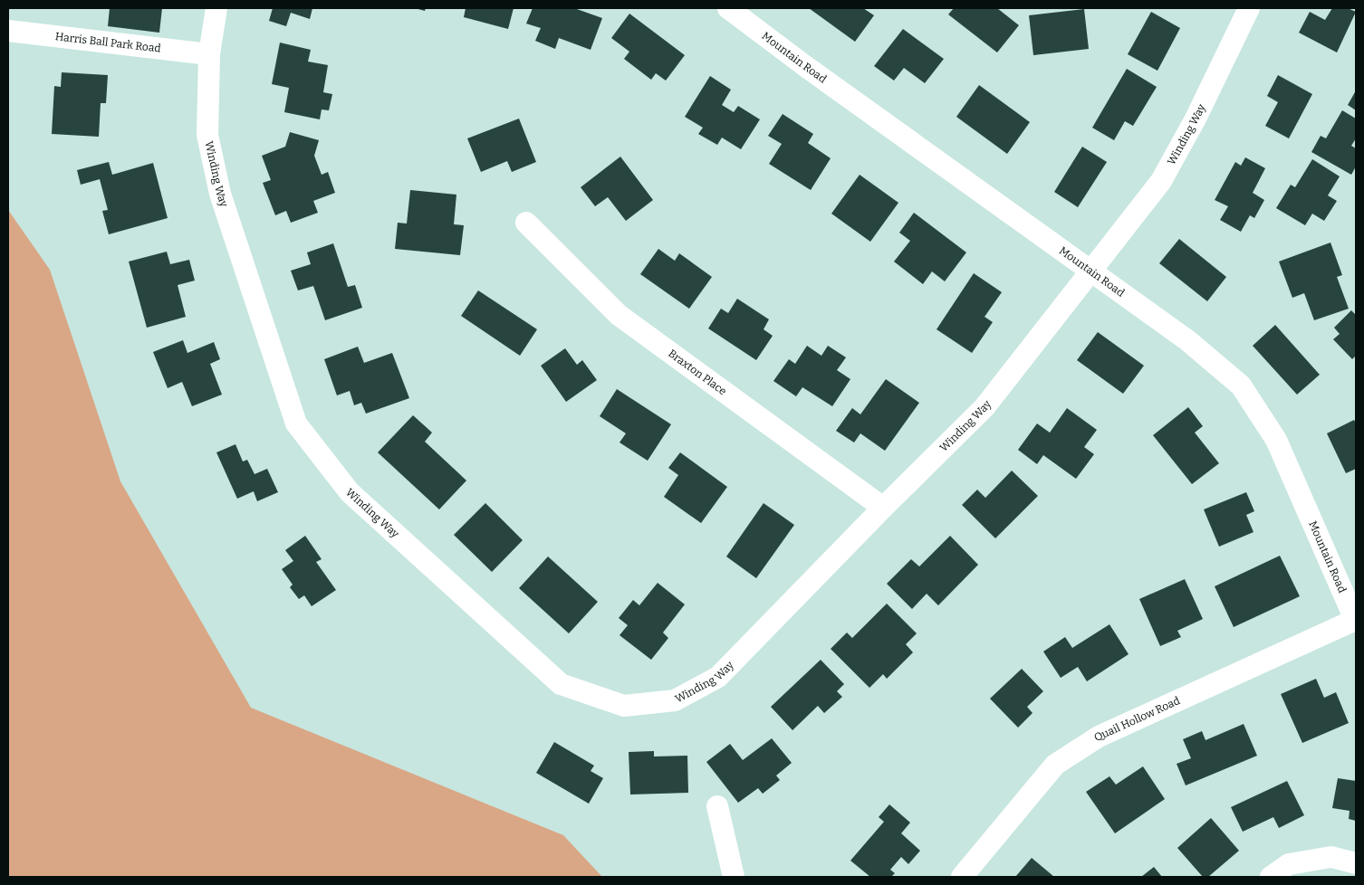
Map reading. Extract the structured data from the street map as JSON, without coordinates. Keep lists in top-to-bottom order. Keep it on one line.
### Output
{"streets":{"street":["Harris Ball Park Road","Mountain Road","Winding Way","Braxton Place","Quail Hollow Road"]},"crossings":[["Harris Ball Park Road","Winding Way"],["Mountain Road","Winding Way"],["Mountain Road","Quail Hollow Road"],["Winding Way","Braxton Place"]]}
